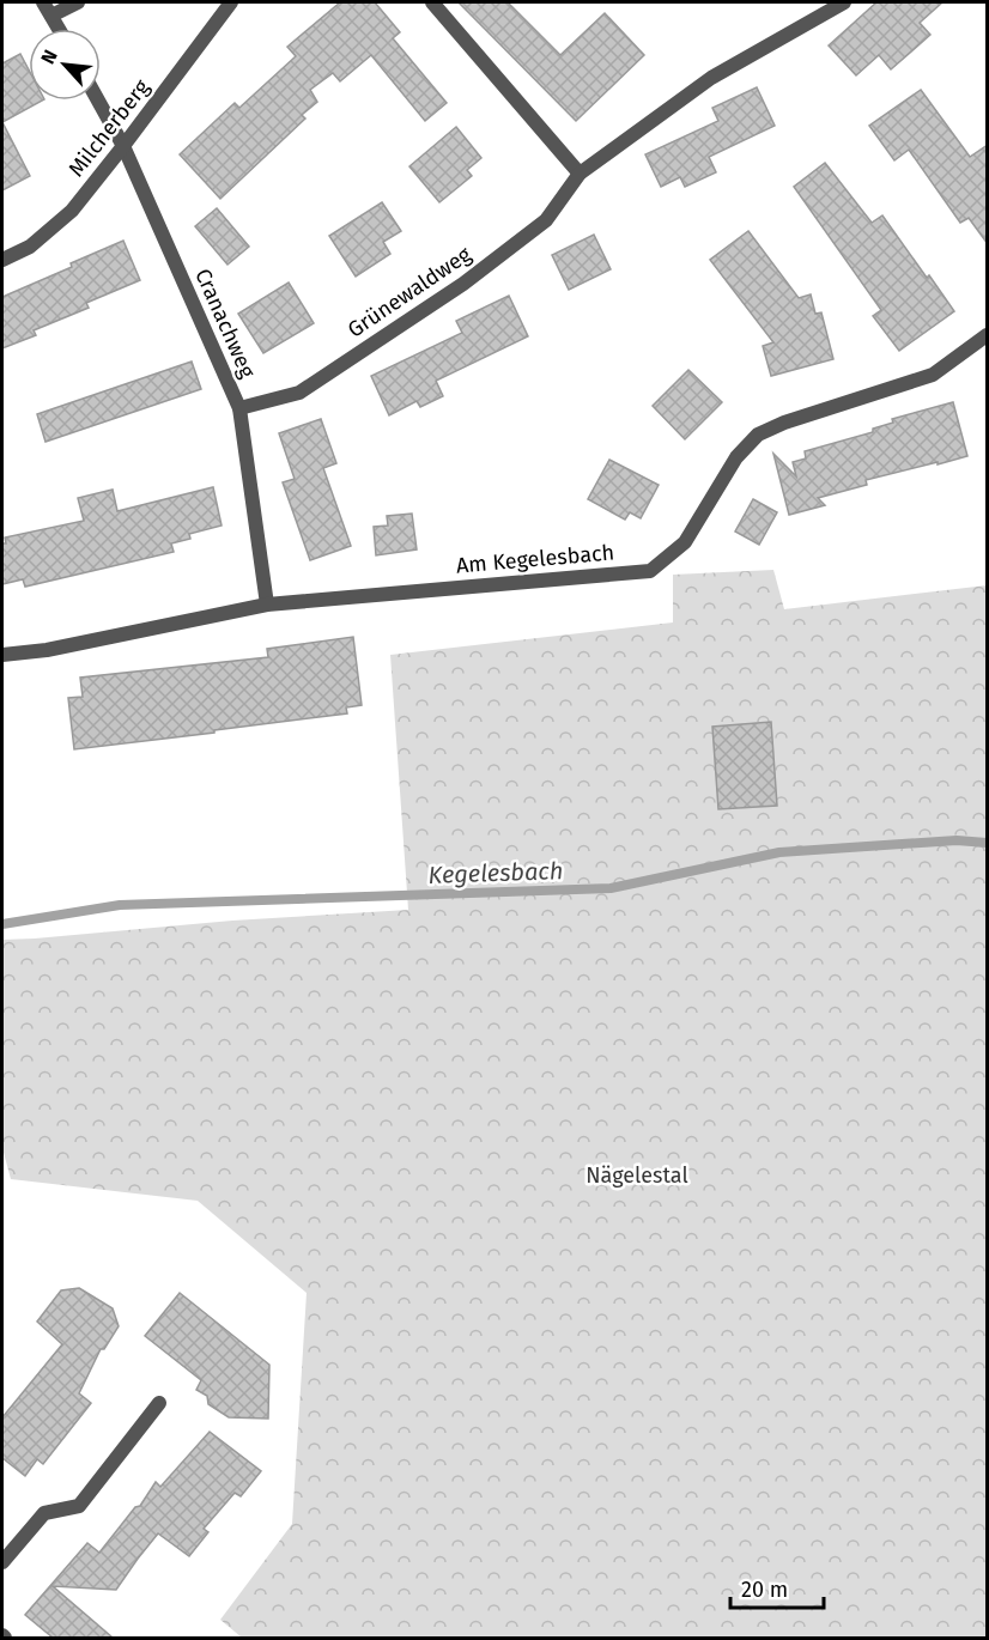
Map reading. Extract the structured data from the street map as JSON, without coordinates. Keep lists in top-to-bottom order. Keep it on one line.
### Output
{"streets":{"street":["Milcherberg","Grünewaldweg","Cranachweg","Am Kegelesbach"]},"crossings":[["Milcherberg","Cranachweg"],["Grünewaldweg","Cranachweg"],["Cranachweg","Am Kegelesbach"]],"water":["Kegelesbach"],"parks":["Nägelestal"],"scale_bar":"20 m","north":"top left"}
